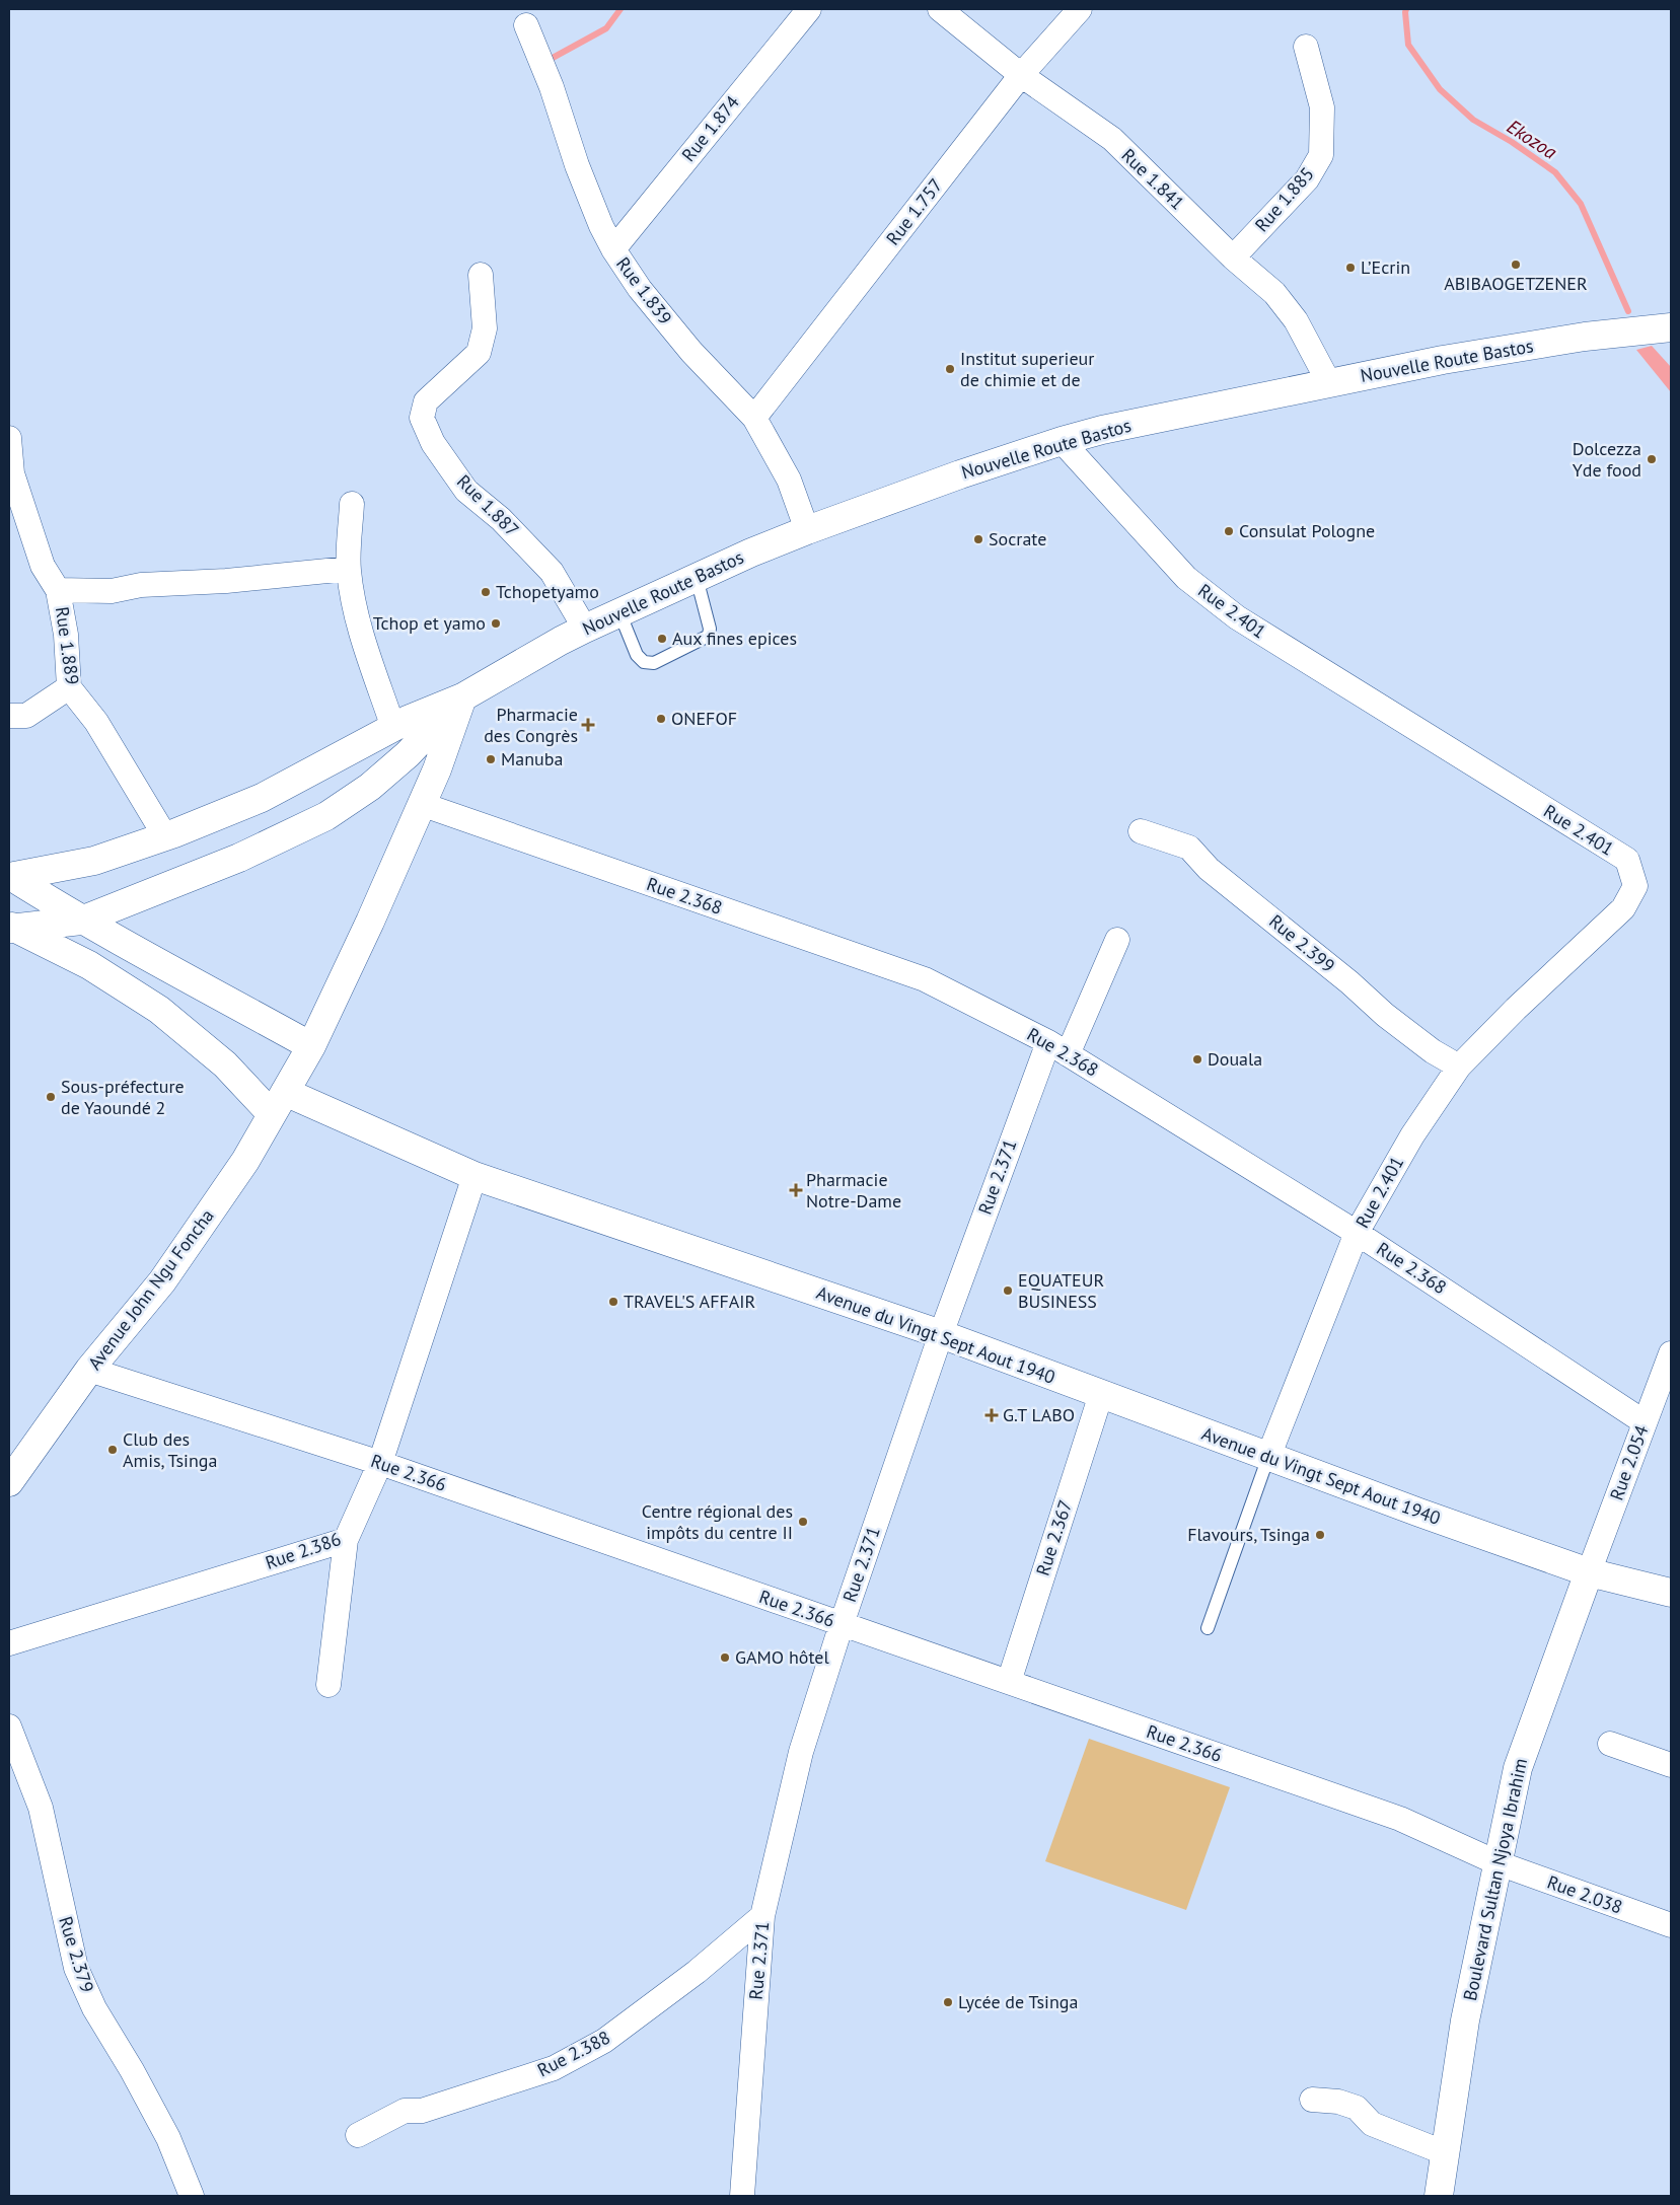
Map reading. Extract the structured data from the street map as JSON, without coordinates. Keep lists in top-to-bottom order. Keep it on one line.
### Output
{"streets":{"main road":["Nouvelle Route Bastos","Avenue John Ngu Foncha","Avenue du Vingt Sept Aout 1940","Boulevard Sultan Njoya Ibrahim"],"street":["Rue 1.874","Rue 1.841","Rue 1.885","Rue 1.757","Rue 1.839","Rue 1.887","Rue 2.401","Rue 1.889","Rue 2.368","Rue 2.399","Rue 2.371","Rue 2.054","Rue 2.366","Rue 2.367","Rue 2.386","Rue 2.038","Rue 2.379","Rue 2.388"]},"crossings":[["Rue 1.874","Rue 1.839"],["Rue 1.841","Rue 1.885"],["Rue 1.841","Rue 1.757"],["Rue 1.841","Nouvelle Route Bastos"],["Rue 1.757","Rue 1.839"],["Rue 1.839","Nouvelle Route Bastos"],["Nouvelle Route Bastos","Rue 1.887"],["Nouvelle Route Bastos","Rue 2.401"],["Nouvelle Route Bastos","Avenue John Ngu Foncha"],["Rue 2.401","Rue 2.368"],["Rue 2.401","Rue 2.399"],["Rue 2.401","Avenue du Vingt Sept Aout 1940"],["Rue 2.368","Rue 2.371"],["Rue 2.368","Avenue John Ngu Foncha"],["Rue 2.368","Rue 2.054"],["Rue 2.371","Avenue du Vingt Sept Aout 1940"],["Rue 2.371","Rue 2.366"],["Rue 2.371","Rue 2.388"],["Avenue John Ngu Foncha","Avenue du Vingt Sept Aout 1940"],["Avenue John Ngu Foncha","Rue 2.366"],["Avenue du Vingt Sept Aout 1940","Rue 2.054"],["Avenue du Vingt Sept Aout 1940","Rue 2.367"],["Avenue du Vingt Sept Aout 1940","Rue 2.386"],["Avenue du Vingt Sept Aout 1940","Boulevard Sultan Njoya Ibrahim"],["Rue 2.054","Boulevard Sultan Njoya Ibrahim"],["Rue 2.366","Rue 2.367"],["Rue 2.366","Rue 2.386"],["Rue 2.366","Boulevard Sultan Njoya Ibrahim"],["Rue 2.366","Rue 2.038"],["Boulevard Sultan Njoya Ibrahim","Rue 2.038"]],"water":["Ekozoa"],"places":{"other":["ABIBAOGETZENER","L’Ecrin","Institut superieur de chimie et de","Dolcezza Yde food","Consulat Pologne","Socrate","Tchopetyamo","Tchop et yamo","Aux fines epices","ONEFOF","Manuba","Douala","Sous-préfecture de Yaoundé 2","EQUATEUR BUSINESS","TRAVEL'S AFFAIR","Club des Amis, Tsinga","Centre régional des impôts du centre II","Flavours, Tsinga","GAMO hôtel","Lycée de Tsinga"],"health":["Pharmacie des Congrès","Pharmacie Notre-Dame","G.T LABO"]}}
